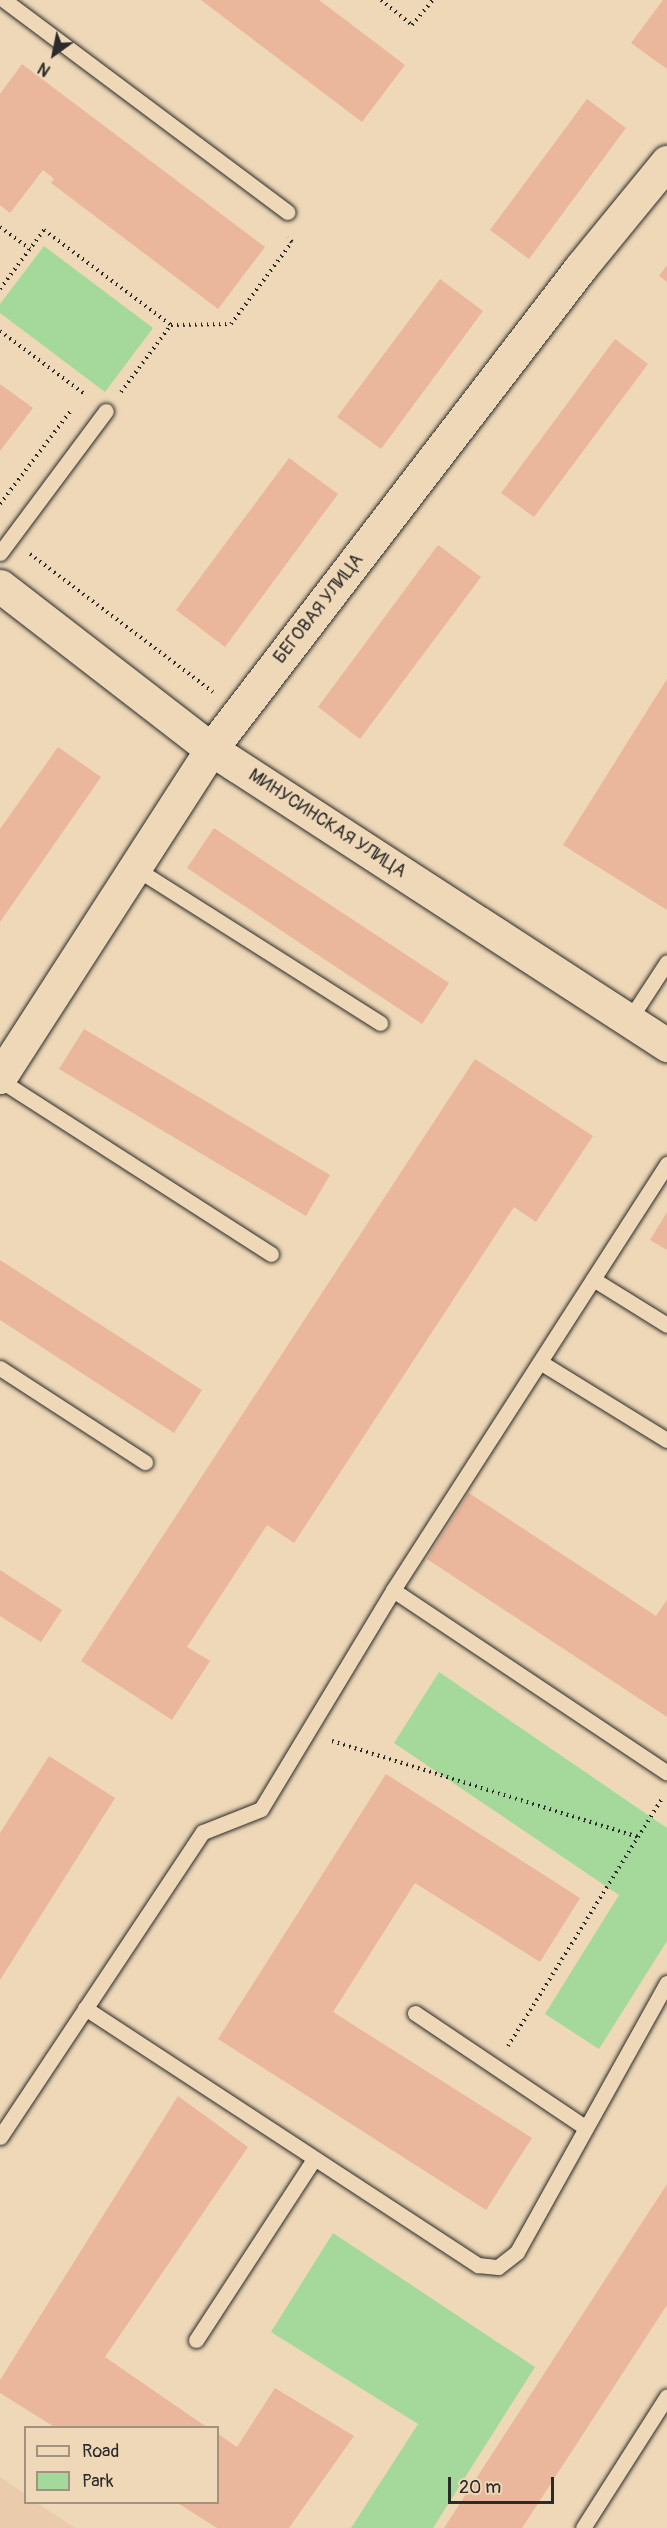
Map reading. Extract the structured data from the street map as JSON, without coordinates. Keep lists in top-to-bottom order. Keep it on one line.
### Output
{"streets":{"street":["БЕГОВАЯ УЛИЦА","МИНУСИНСКАЯ УЛИЦА"]},"crossings":[["БЕГОВАЯ УЛИЦА","МИНУСИНСКАЯ УЛИЦА"]],"legend":["Road","Park"],"scale_bar":"20 m","north":"bottom left"}
